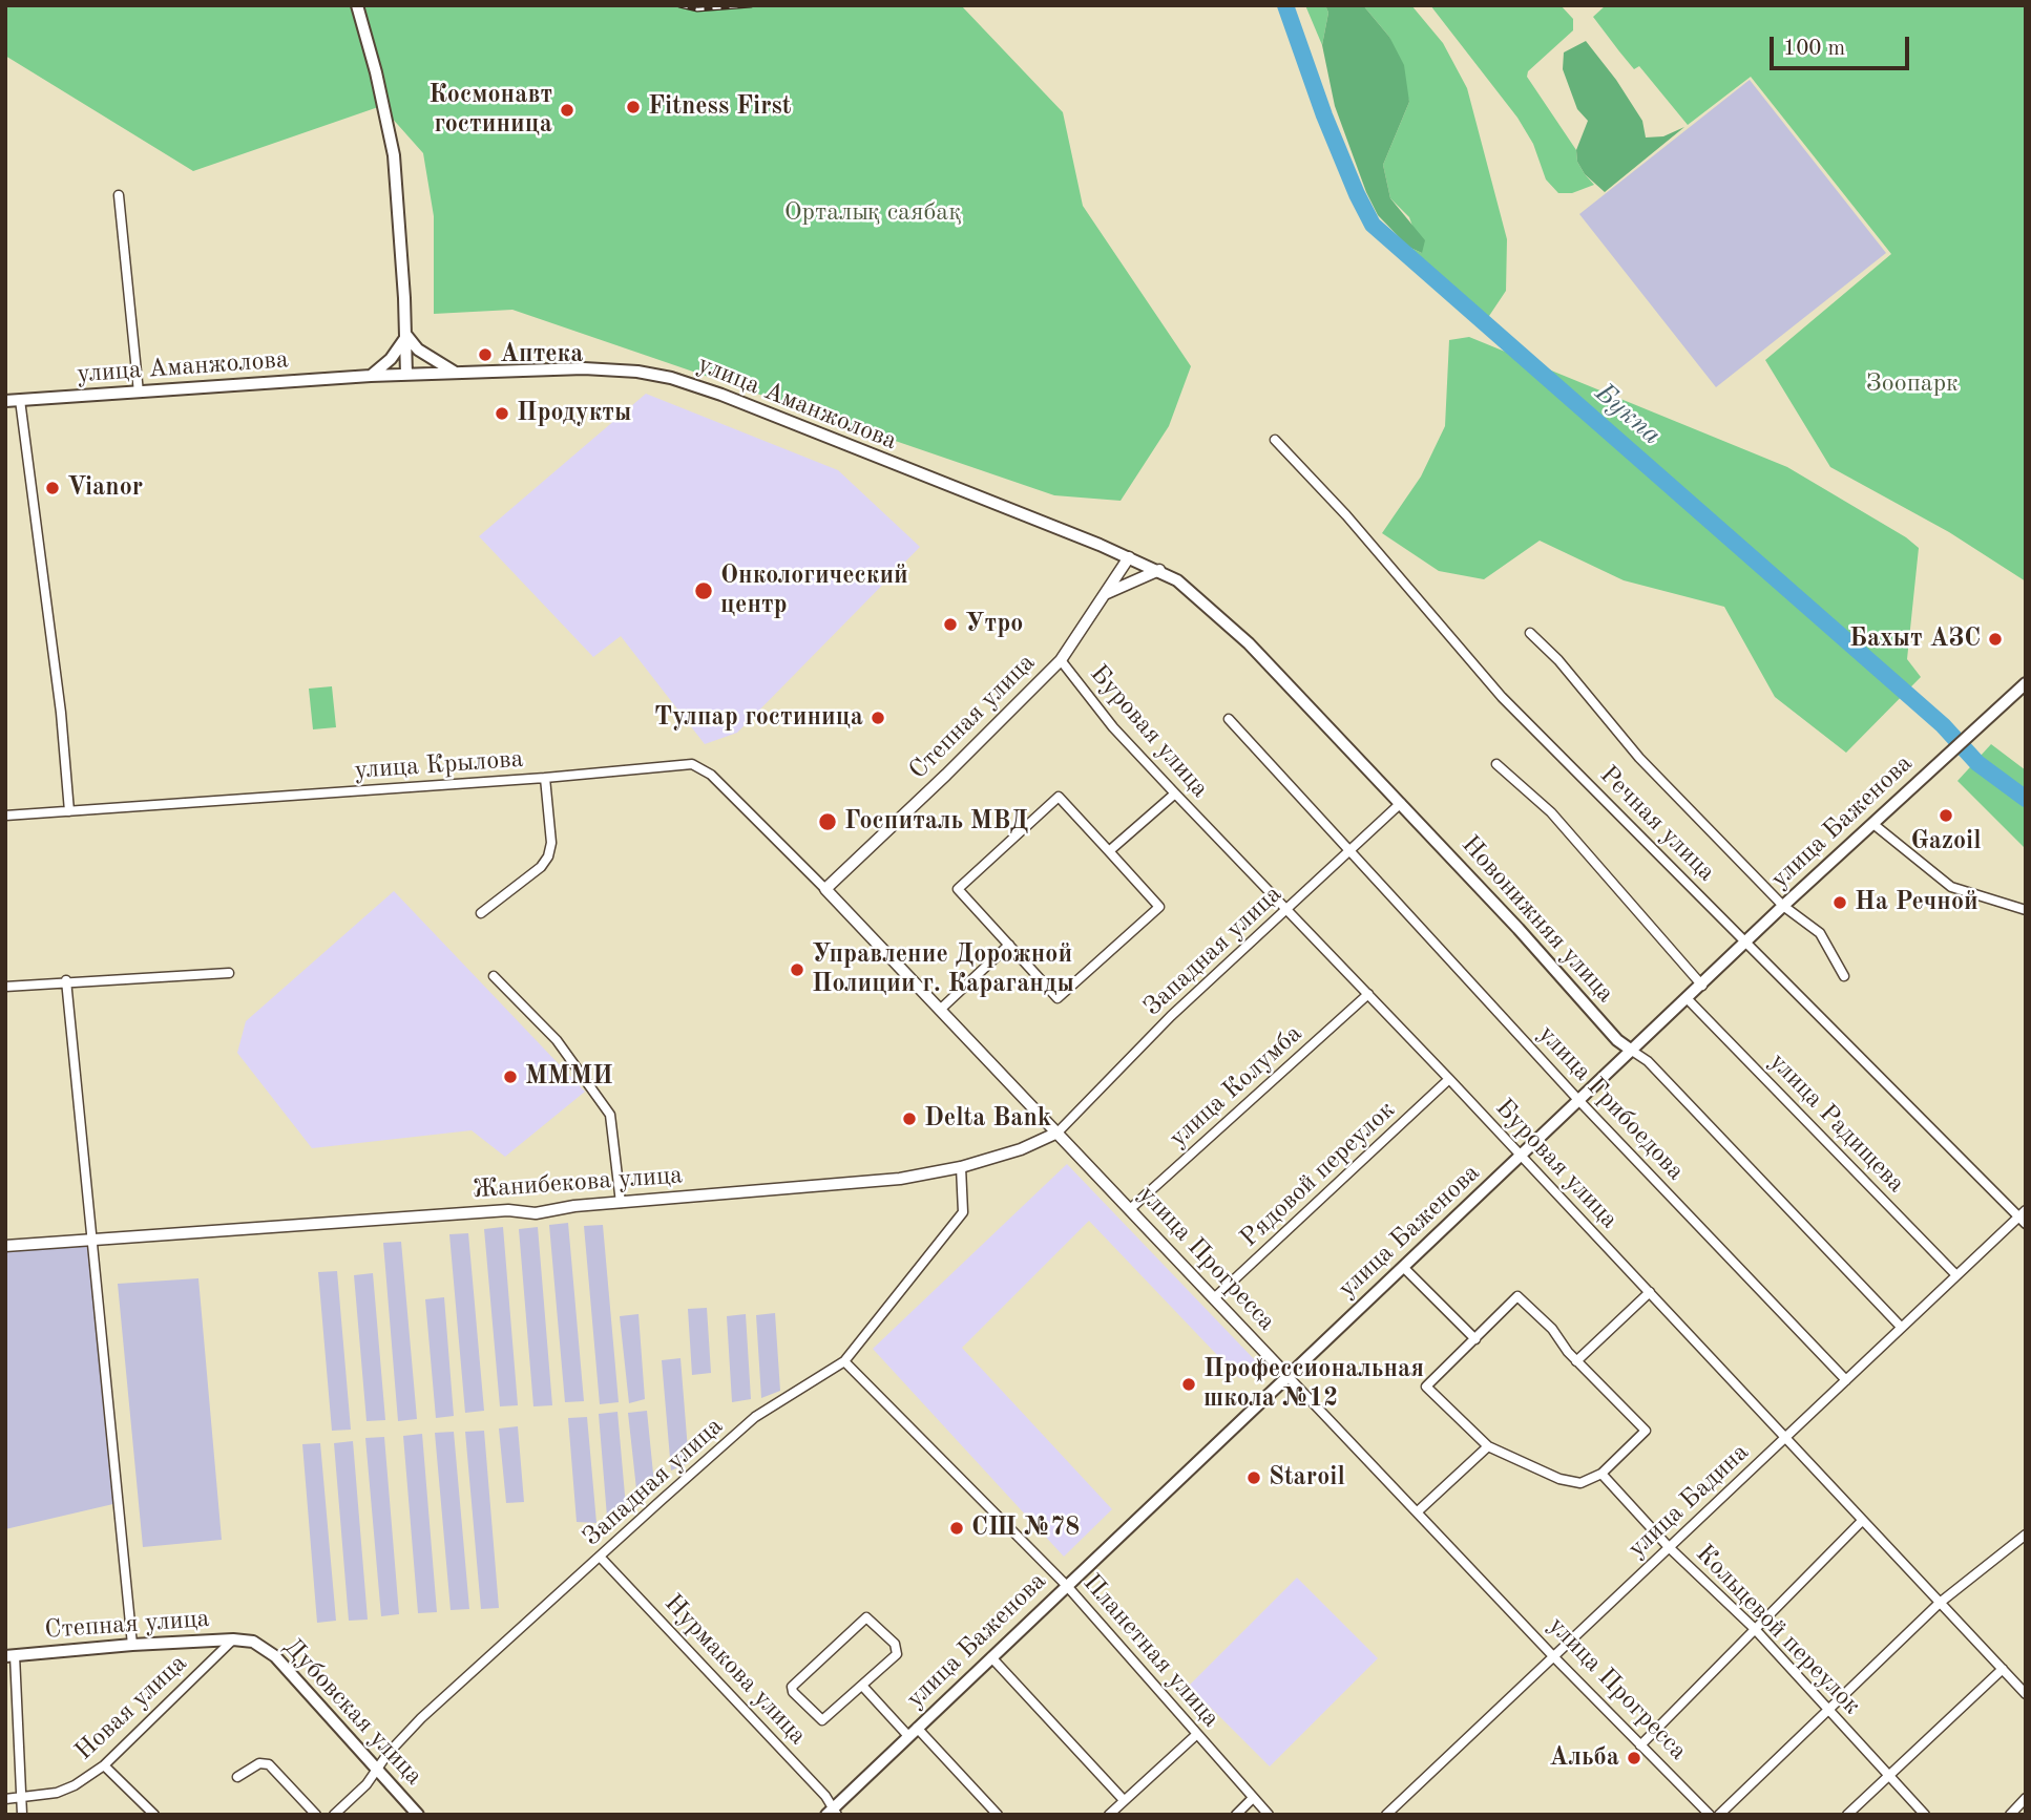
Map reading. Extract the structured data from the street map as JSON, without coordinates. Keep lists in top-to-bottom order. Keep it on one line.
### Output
{"streets":{"main road":["улица Аманжолова","Степная улица","улица Баженова","Новонижняя улица","Дубовская улица"],"street":["Буровая улица","улица Крылова","Речная улица","Западная улица","улица Колумба","улица Грибоедова","улица Радищева","Рядовой переулок","Жанибекова улица","улица Прогресса","улица Бадина","Кольцевой переулок","Планетная улица","Нурмакова улица","Новая улица"]},"crossings":[["улица Аманжолова","Степная улица"],["улица Аманжолова","Новонижняя улица"],["Степная улица","Буровая улица"],["Степная улица","улица Крылова"],["Степная улица","Новонижняя улица"],["Степная улица","улица Прогресса"],["Степная улица","Новая улица"],["Степная улица","Дубовская улица"],["Буровая улица","улица Баженова"],["Буровая улица","Западная улица"],["Буровая улица","улица Колумба"],["Буровая улица","Рядовой переулок"],["Буровая улица","улица Бадина"],["улица Крылова","улица Прогресса"],["улица Баженова","Речная улица"],["улица Баженова","Новонижняя улица"],["улица Баженова","улица Грибоедова"],["улица Баженова","улица Радищева"],["улица Баженова","улица Прогресса"],["улица Баженова","Планетная улица"],["улица Баженова","Нурмакова улица"],["Речная улица","улица Бадина"],["Новонижняя улица","Западная улица"],["Новонижняя улица","улица Бадина"],["Западная улица","улица Грибоедова"],["Западная улица","Жанибекова улица"],["Западная улица","улица Прогресса"],["Западная улица","Планетная улица"],["Западная улица","Нурмакова улица"],["Западная улица","Дубовская улица"],["улица Колумба","улица Прогресса"],["улица Грибоедова","улица Бадина"],["улица Радищева","улица Бадина"],["Рядовой переулок","улица Прогресса"],["Жанибекова улица","улица Прогресса"],["улица Прогресса","улица Бадина"],["улица Бадина","Кольцевой переулок"]],"water":["Букпа"],"parks":["Орталық саябақ","Зоопарк"],"places":["Fitness First","Космонавт гостиница","Аптека","Продукты","Vianor","Онкологический центр","Утро","Бахыт АЗС","Тулпар гостиница","Gazoil","Госпиталь МВД","На Речной","Управление Дорожной Полиции г. Караганды","МММИ","Delta Bank","Профессиональная школа №12","Staroil","СШ №78","Альба"],"scale_bar":"100 m"}
